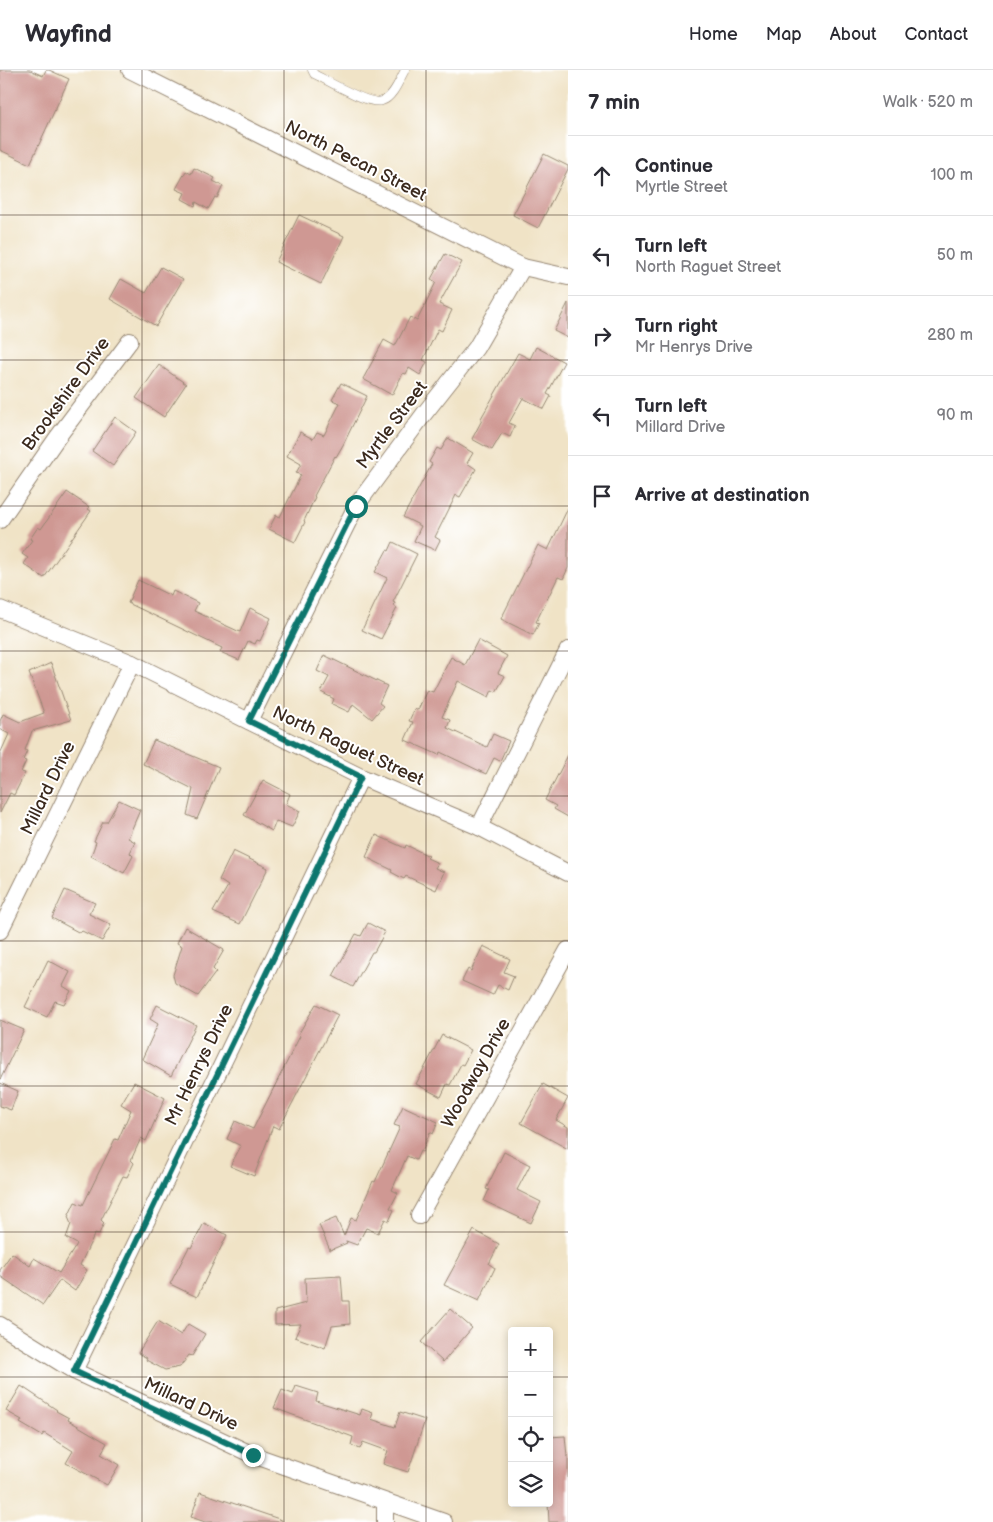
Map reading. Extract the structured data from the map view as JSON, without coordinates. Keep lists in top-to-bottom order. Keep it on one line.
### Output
{"streets":{"street":["North Pecan Street","Brookshire Drive","Myrtle Street","North Raguet Street","Millard Drive","Mr Henrys Drive","Woodway Drive"]},"crossings":[["North Pecan Street","Myrtle Street"],["Myrtle Street","North Raguet Street"],["North Raguet Street","Millard Drive"],["North Raguet Street","Mr Henrys Drive"],["Millard Drive","Mr Henrys Drive"]],"page":{"header":"Wayfind","nav":["Home","Map","About","Contact"],"heading":["7 min","Walk · 520 m"],"list":[["Continue","Myrtle Street","100 m"],["Turn left","North Raguet Street","50 m"],["Turn right","Mr Henrys Drive","280 m"],["Turn left","Millard Drive","90 m"],"Arrive at destination"],"map_buttons":["+","−"]}}
